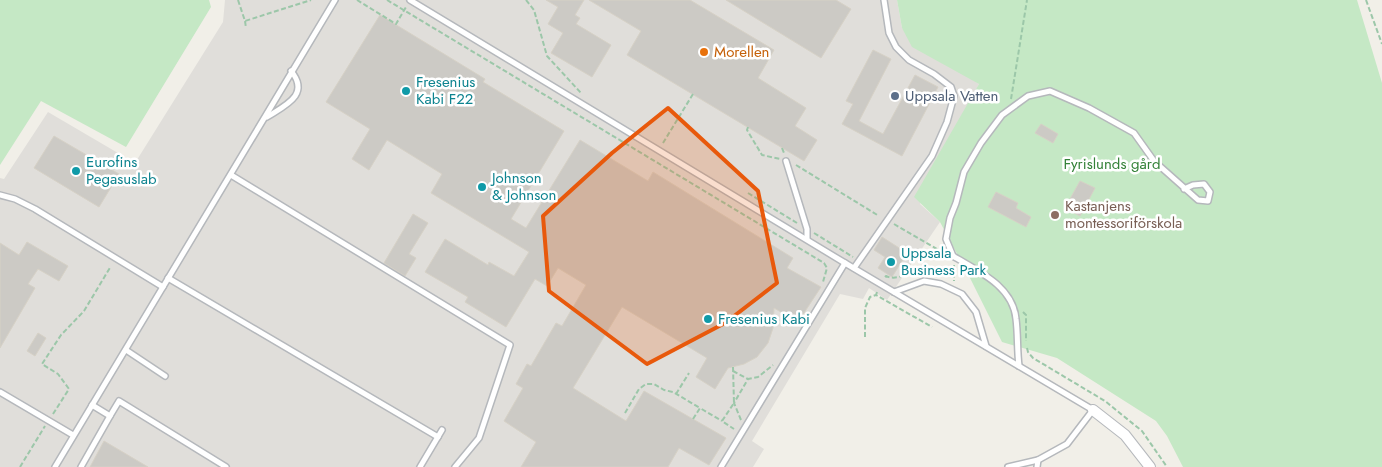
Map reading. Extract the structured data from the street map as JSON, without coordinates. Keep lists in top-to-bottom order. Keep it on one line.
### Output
{"parks":["Fyrislunds gård"],"places":["Morellen","Fresenius Kabi F22","Uppsala Vatten","Eurofins Pegasuslab","Johnson & Johnson","Kastanjens montessoriförskola","Uppsala Business Park","Fresenius Kabi"]}
